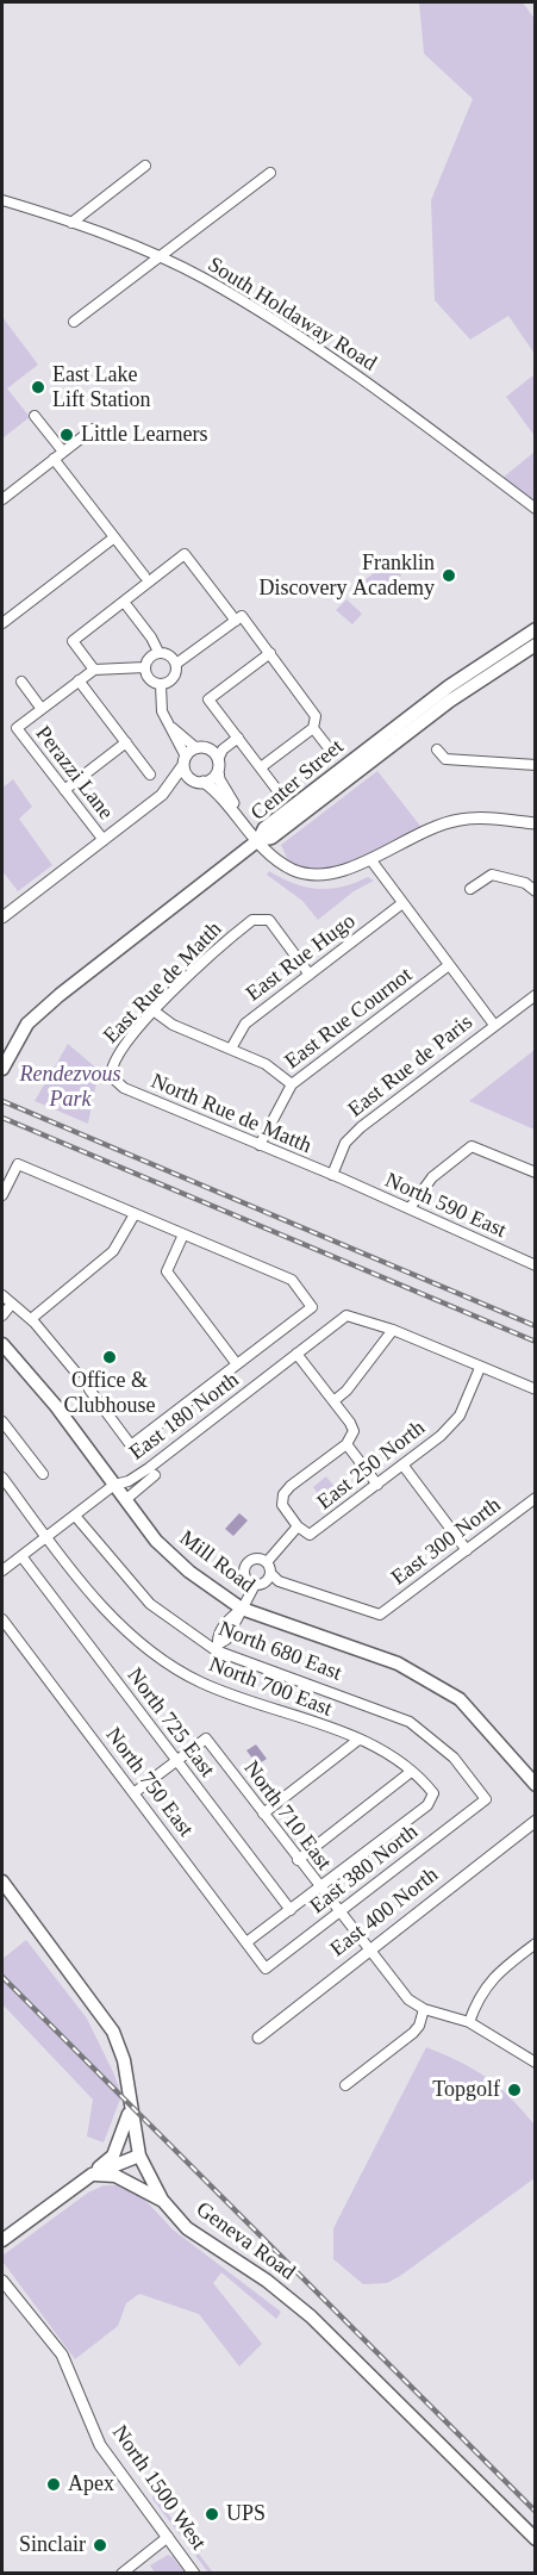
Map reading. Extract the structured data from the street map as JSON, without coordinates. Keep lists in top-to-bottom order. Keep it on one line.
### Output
{"streets":{"main road":["Center Street","Mill Road","Geneva Road"],"street":["South Holdaway Road","Perazzi Lane","East Rue Hugo","East Rue de Matth","East Rue Cournot","East Rue de Paris","North Rue de Matth","North 590 East","East 180 North","East 250 North","East 300 North","North 680 East","North 700 East","North 725 East","North 750 East","North 710 East","East 380 North","East 400 North","North 1500 West"]},"crossings":[["East Rue Hugo","East Rue de Matth"],["East Rue de Matth","North Rue de Matth"],["East Rue Cournot","North Rue de Matth"],["East Rue de Paris","North Rue de Matth"],["East Rue de Paris","North 590 East"],["North Rue de Matth","North 590 East"],["East 180 North","Mill Road"],["East 180 North","North 680 East"],["East 180 North","North 700 East"],["East 180 North","North 725 East"],["East 250 North","East 300 North"],["North 680 East","East 380 North"],["North 700 East","North 710 East"],["North 725 East","North 710 East"],["North 750 East","East 380 North"],["North 710 East","East 380 North"],["North 710 East","East 400 North"]],"parks":["Rendezvous Park"],"places":["East Lake Lift Station","Little Learners","Franklin Discovery Academy","Office & Clubhouse","Topgolf","Apex","UPS","Sinclair"]}
